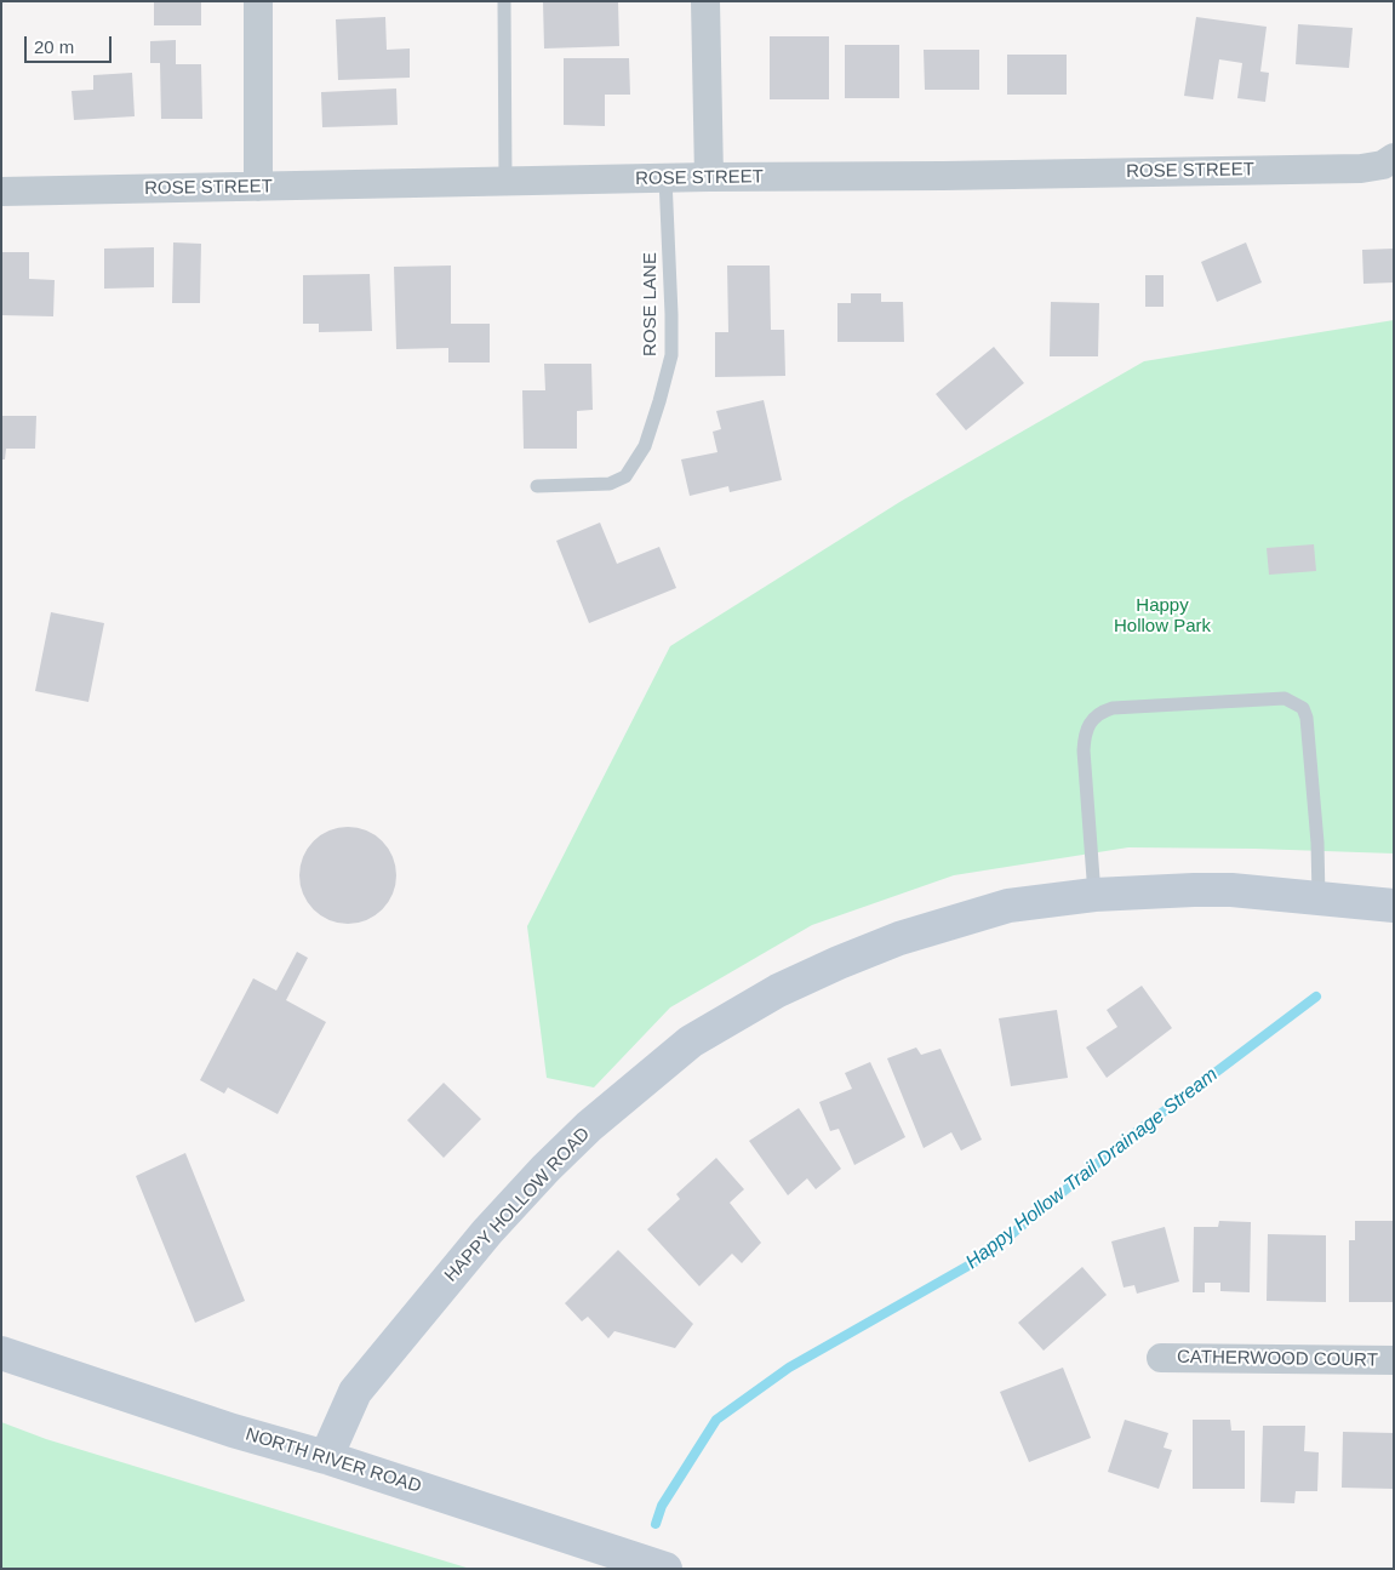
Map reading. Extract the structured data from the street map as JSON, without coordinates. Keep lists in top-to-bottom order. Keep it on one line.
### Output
{"streets":{"main road":["HAPPY HOLLOW ROAD","NORTH RIVER ROAD"],"street":["ROSE STREET","CATHERWOOD COURT"],"lane":["ROSE LANE"]},"crossings":[["ROSE STREET","ROSE LANE"],["HAPPY HOLLOW ROAD","NORTH RIVER ROAD"]],"water":["Happy Hollow Trail Drainage Stream"],"parks":["Happy Hollow Park"],"scale_bar":"20 m"}
